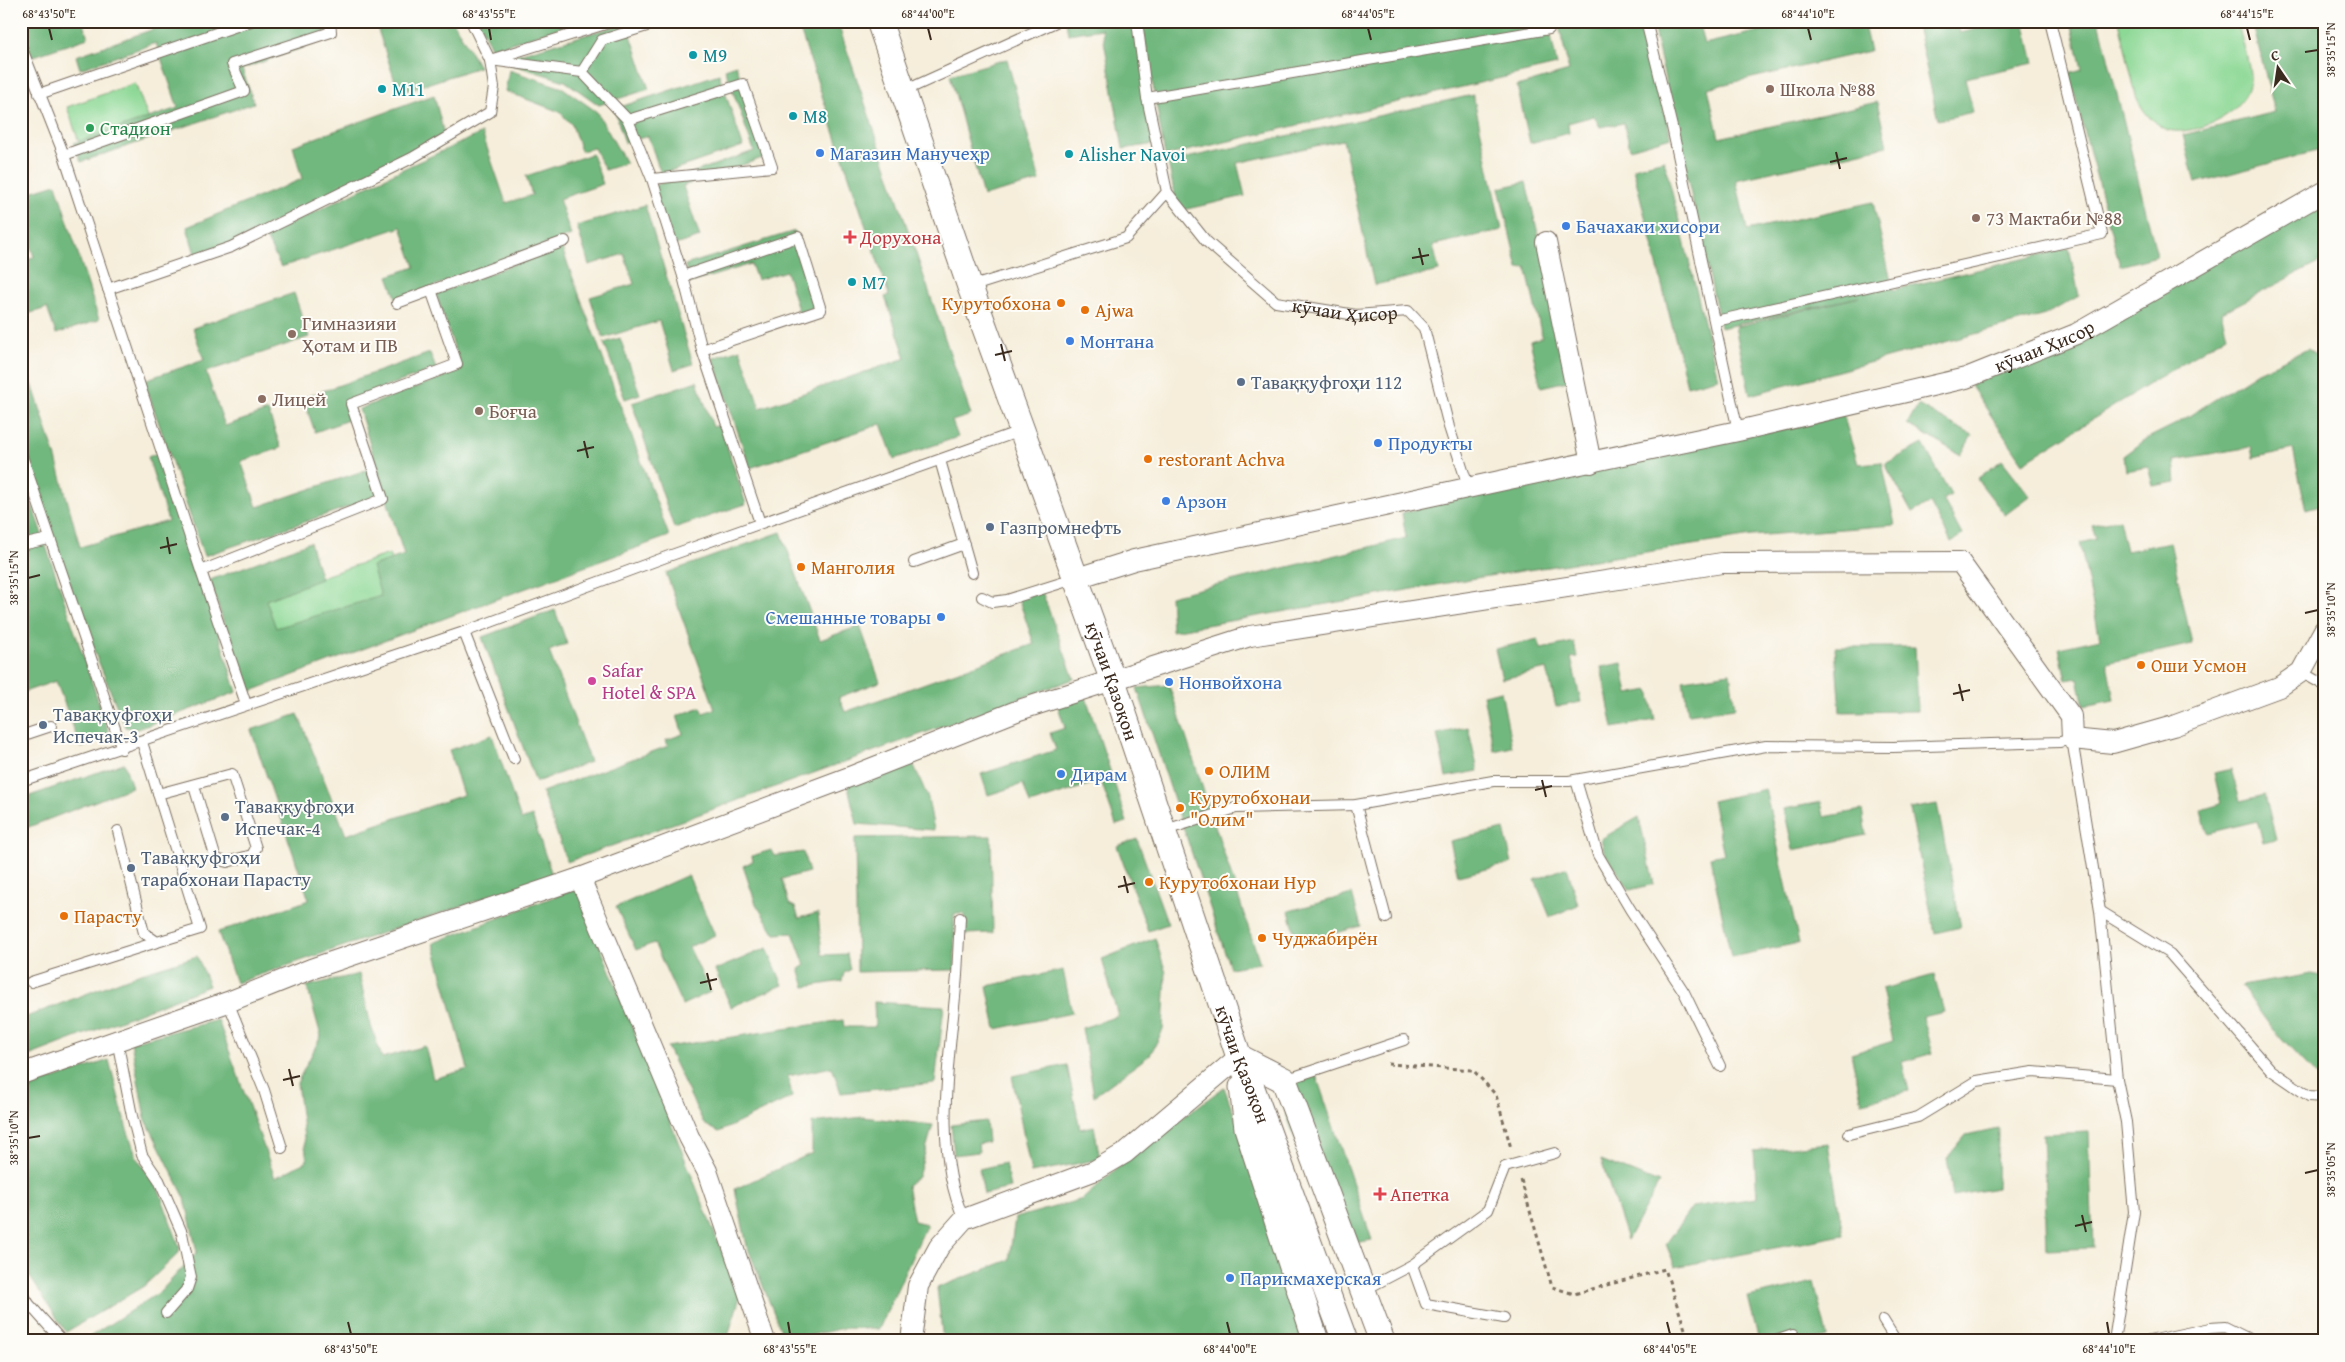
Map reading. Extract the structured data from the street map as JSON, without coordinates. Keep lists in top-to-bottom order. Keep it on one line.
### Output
{"streets":{"street":["кӯчаи Ҳисор","кӯчаи Қазоқон"]},"crossings":[["кӯчаи Ҳисор","кӯчаи Қазоқон"]],"places":{"other":["М9","М11","Школа №88","М8","Стадион","Магазин Манучеҳр","Alisher Navoi","73 Мактаби №88","Бачахаки хисори","М7","Курутобхона","Ajwa","Гимназияи Ҳотам и ПВ","Монтана","Таваққуфгоҳи 112","Лицей","Боғча","Продукты","restorant Achva","Арзон","Газпромнефть","Манголия","Смешанные товары","Оши Усмон","Safar Hotel & SPA","Нонвойхона","Таваққуфгоҳи Испечак-3","ОЛИМ","Дирам","Курутобхонаи \"Олим\"","Таваққуфгоҳи Испечак-4","Таваққуфгоҳи тарабхонаи Парасту","Курутобхонаи Нур","Парасту","Чуджабирён","Парикмахерская"],"health":["Дорухона","Апетка"]},"north":"top","coordinates":["68°43'50\"E","68°43'55\"E","68°44'00\"E","68°44'05\"E","68°44'10\"E","68°44'15\"E","38°35'15\"N","38°35'10\"N","38°35'05\"N"]}
